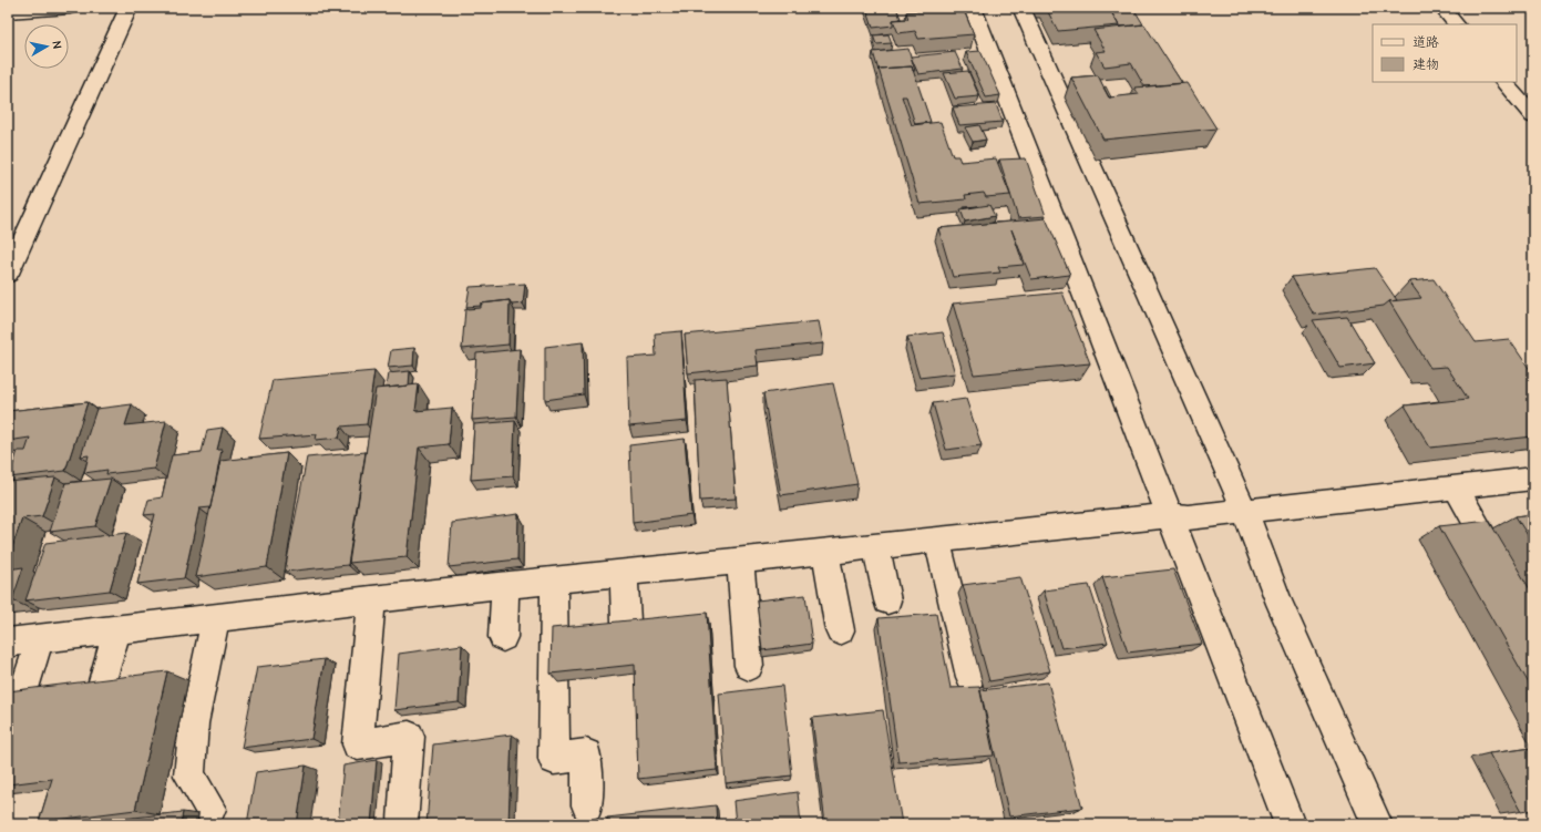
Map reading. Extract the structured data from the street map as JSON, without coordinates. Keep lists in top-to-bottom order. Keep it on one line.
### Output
{"legend":["道路","建物"],"north":"right"}
